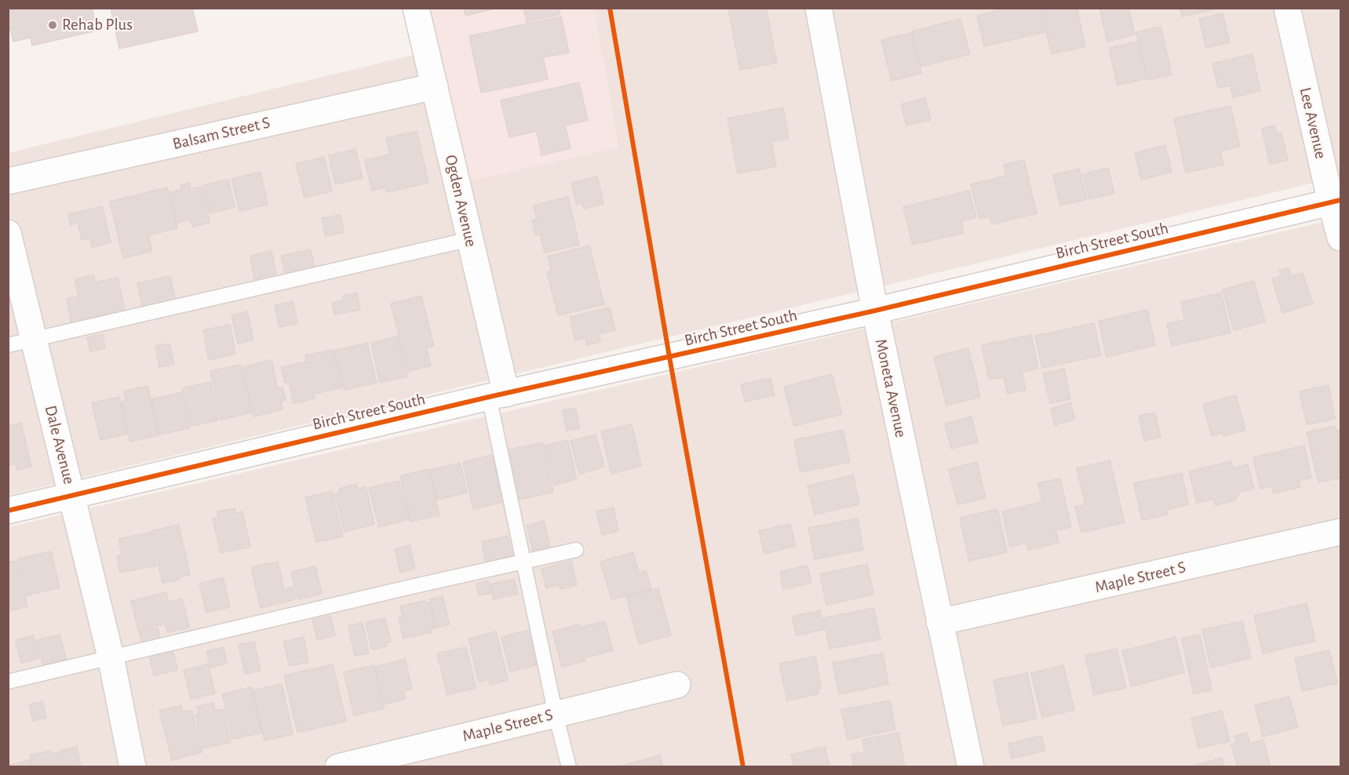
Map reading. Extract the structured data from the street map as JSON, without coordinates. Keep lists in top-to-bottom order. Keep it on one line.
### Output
{"streets":{"street":["Lee Avenue","Balsam Street S","Ogden Avenue","Birch Street South","Moneta Avenue","Dale Avenue","Maple Street S"]},"crossings":[["Lee Avenue","Birch Street South"],["Balsam Street S","Ogden Avenue"],["Ogden Avenue","Birch Street South"],["Birch Street South","Moneta Avenue"],["Birch Street South","Dale Avenue"],["Moneta Avenue","Maple Street S"]],"places":["Rehab Plus"]}
